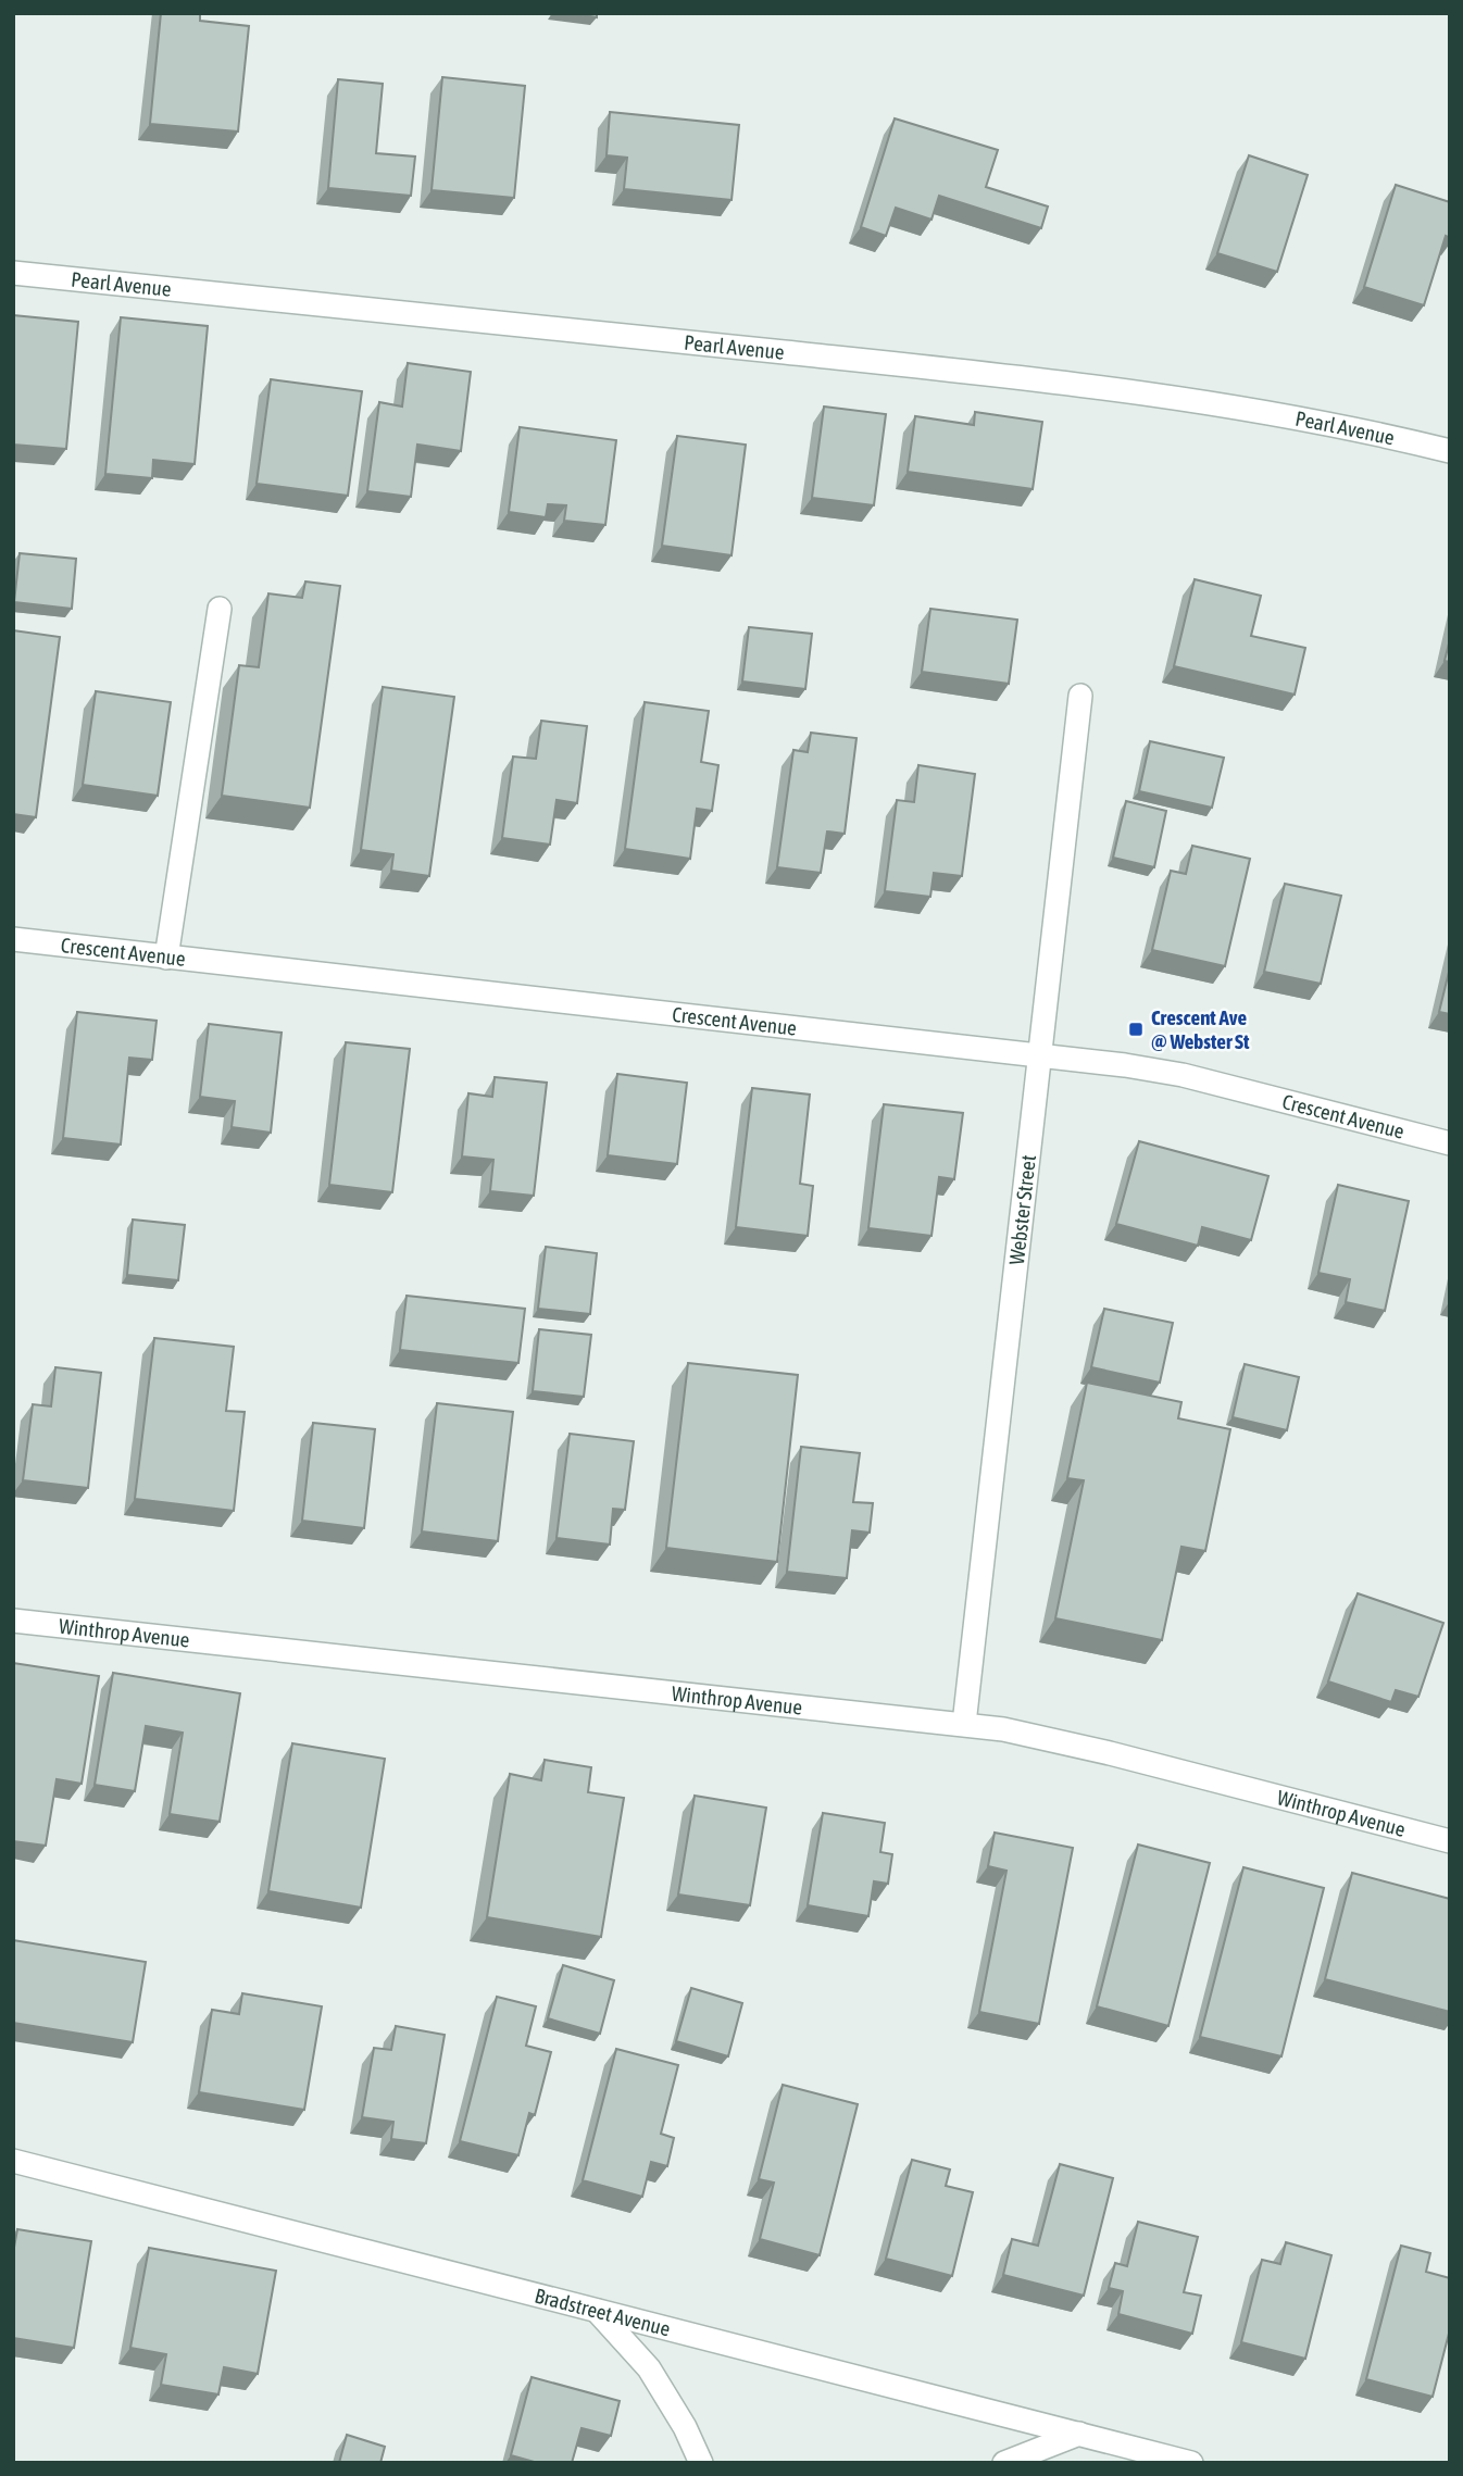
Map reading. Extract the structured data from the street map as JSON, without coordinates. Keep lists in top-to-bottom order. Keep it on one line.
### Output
{"streets":{"street":["Pearl Avenue","Crescent Avenue","Webster Street","Winthrop Avenue","Bradstreet Avenue"]},"crossings":[["Crescent Avenue","Webster Street"],["Webster Street","Winthrop Avenue"]],"places":{"transit":["Crescent Ave @ Webster St"]}}
